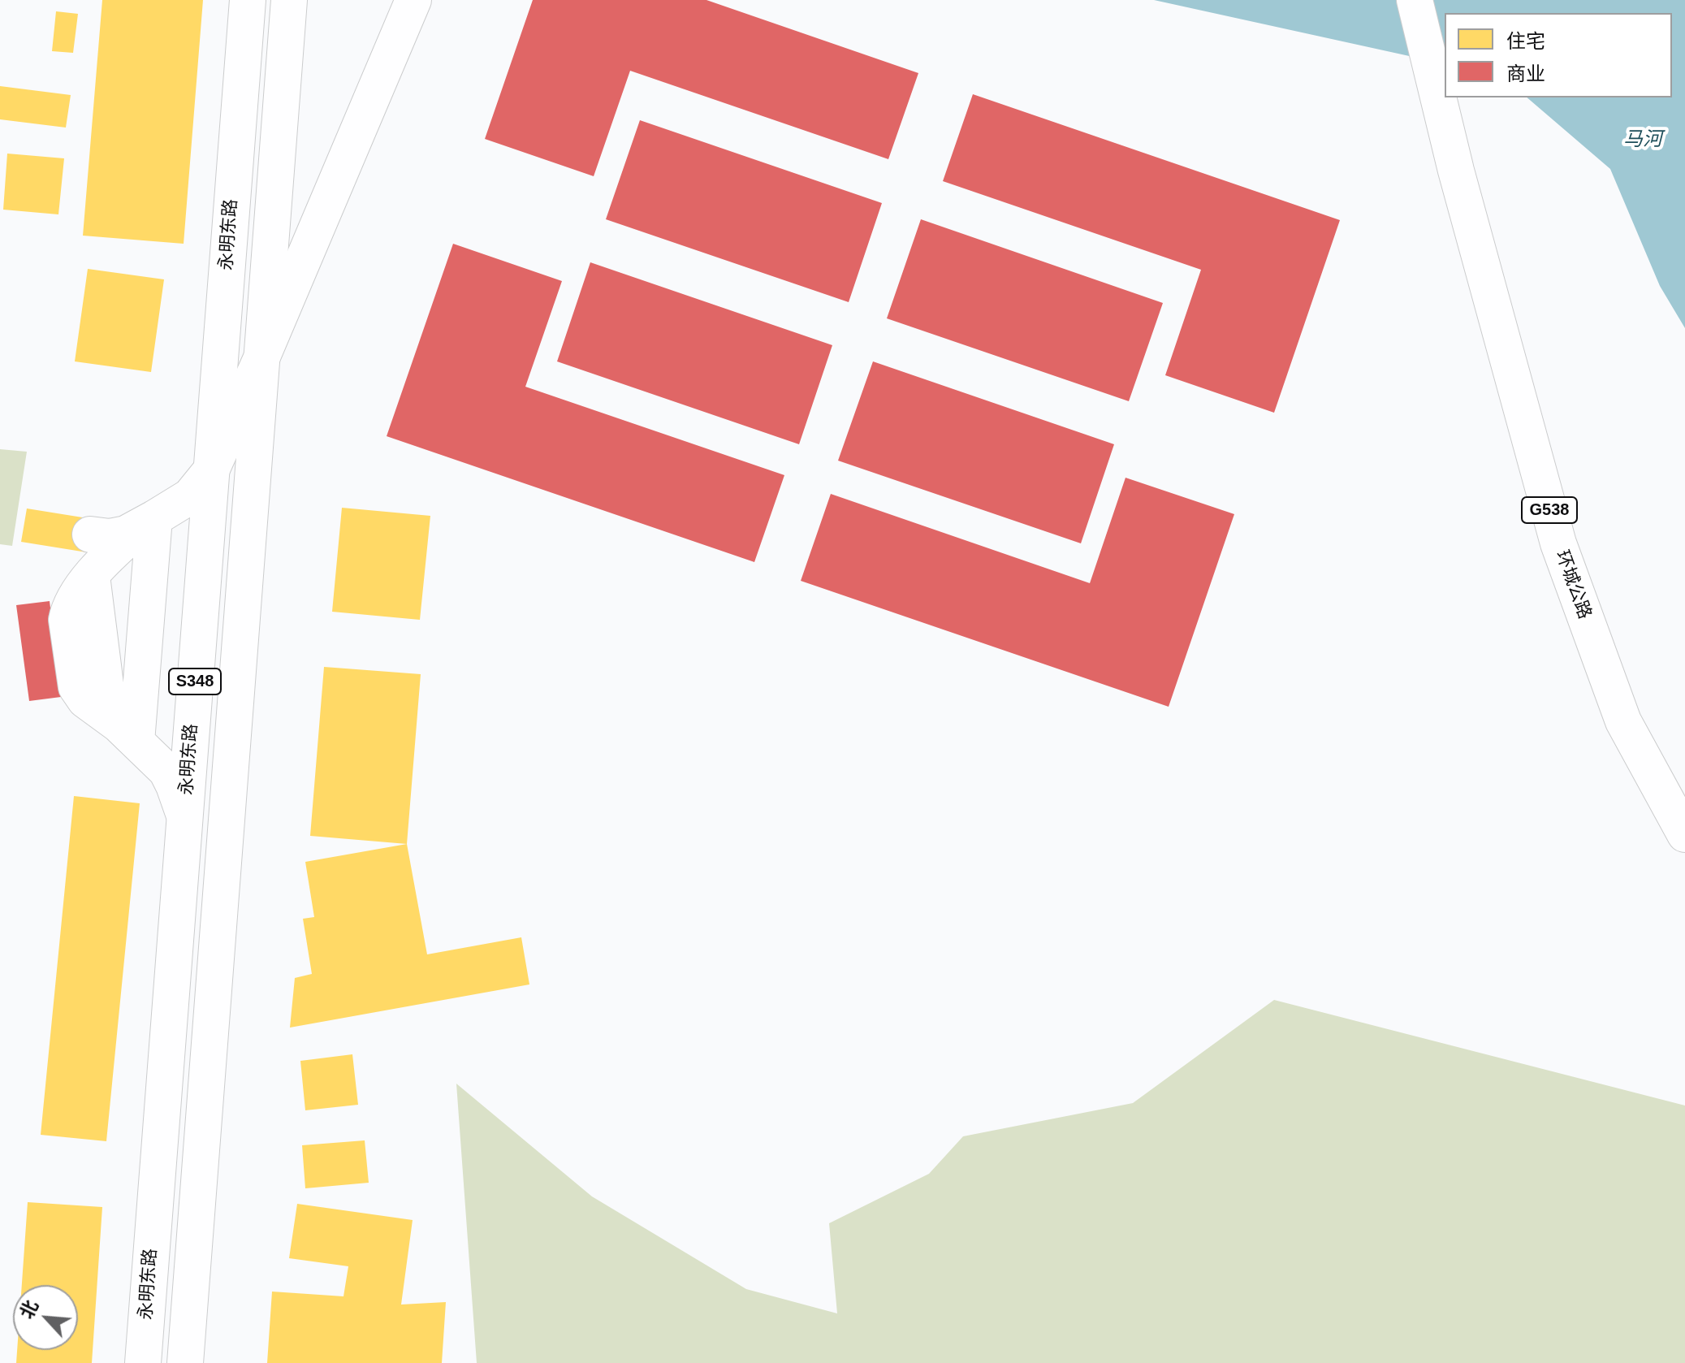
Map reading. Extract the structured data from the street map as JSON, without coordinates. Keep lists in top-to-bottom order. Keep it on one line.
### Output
{"streets":{"main road":["永明东路","G538","环城公路","S348"]},"water":["马河"],"legend":["住宅","商业"],"north":"top left"}
